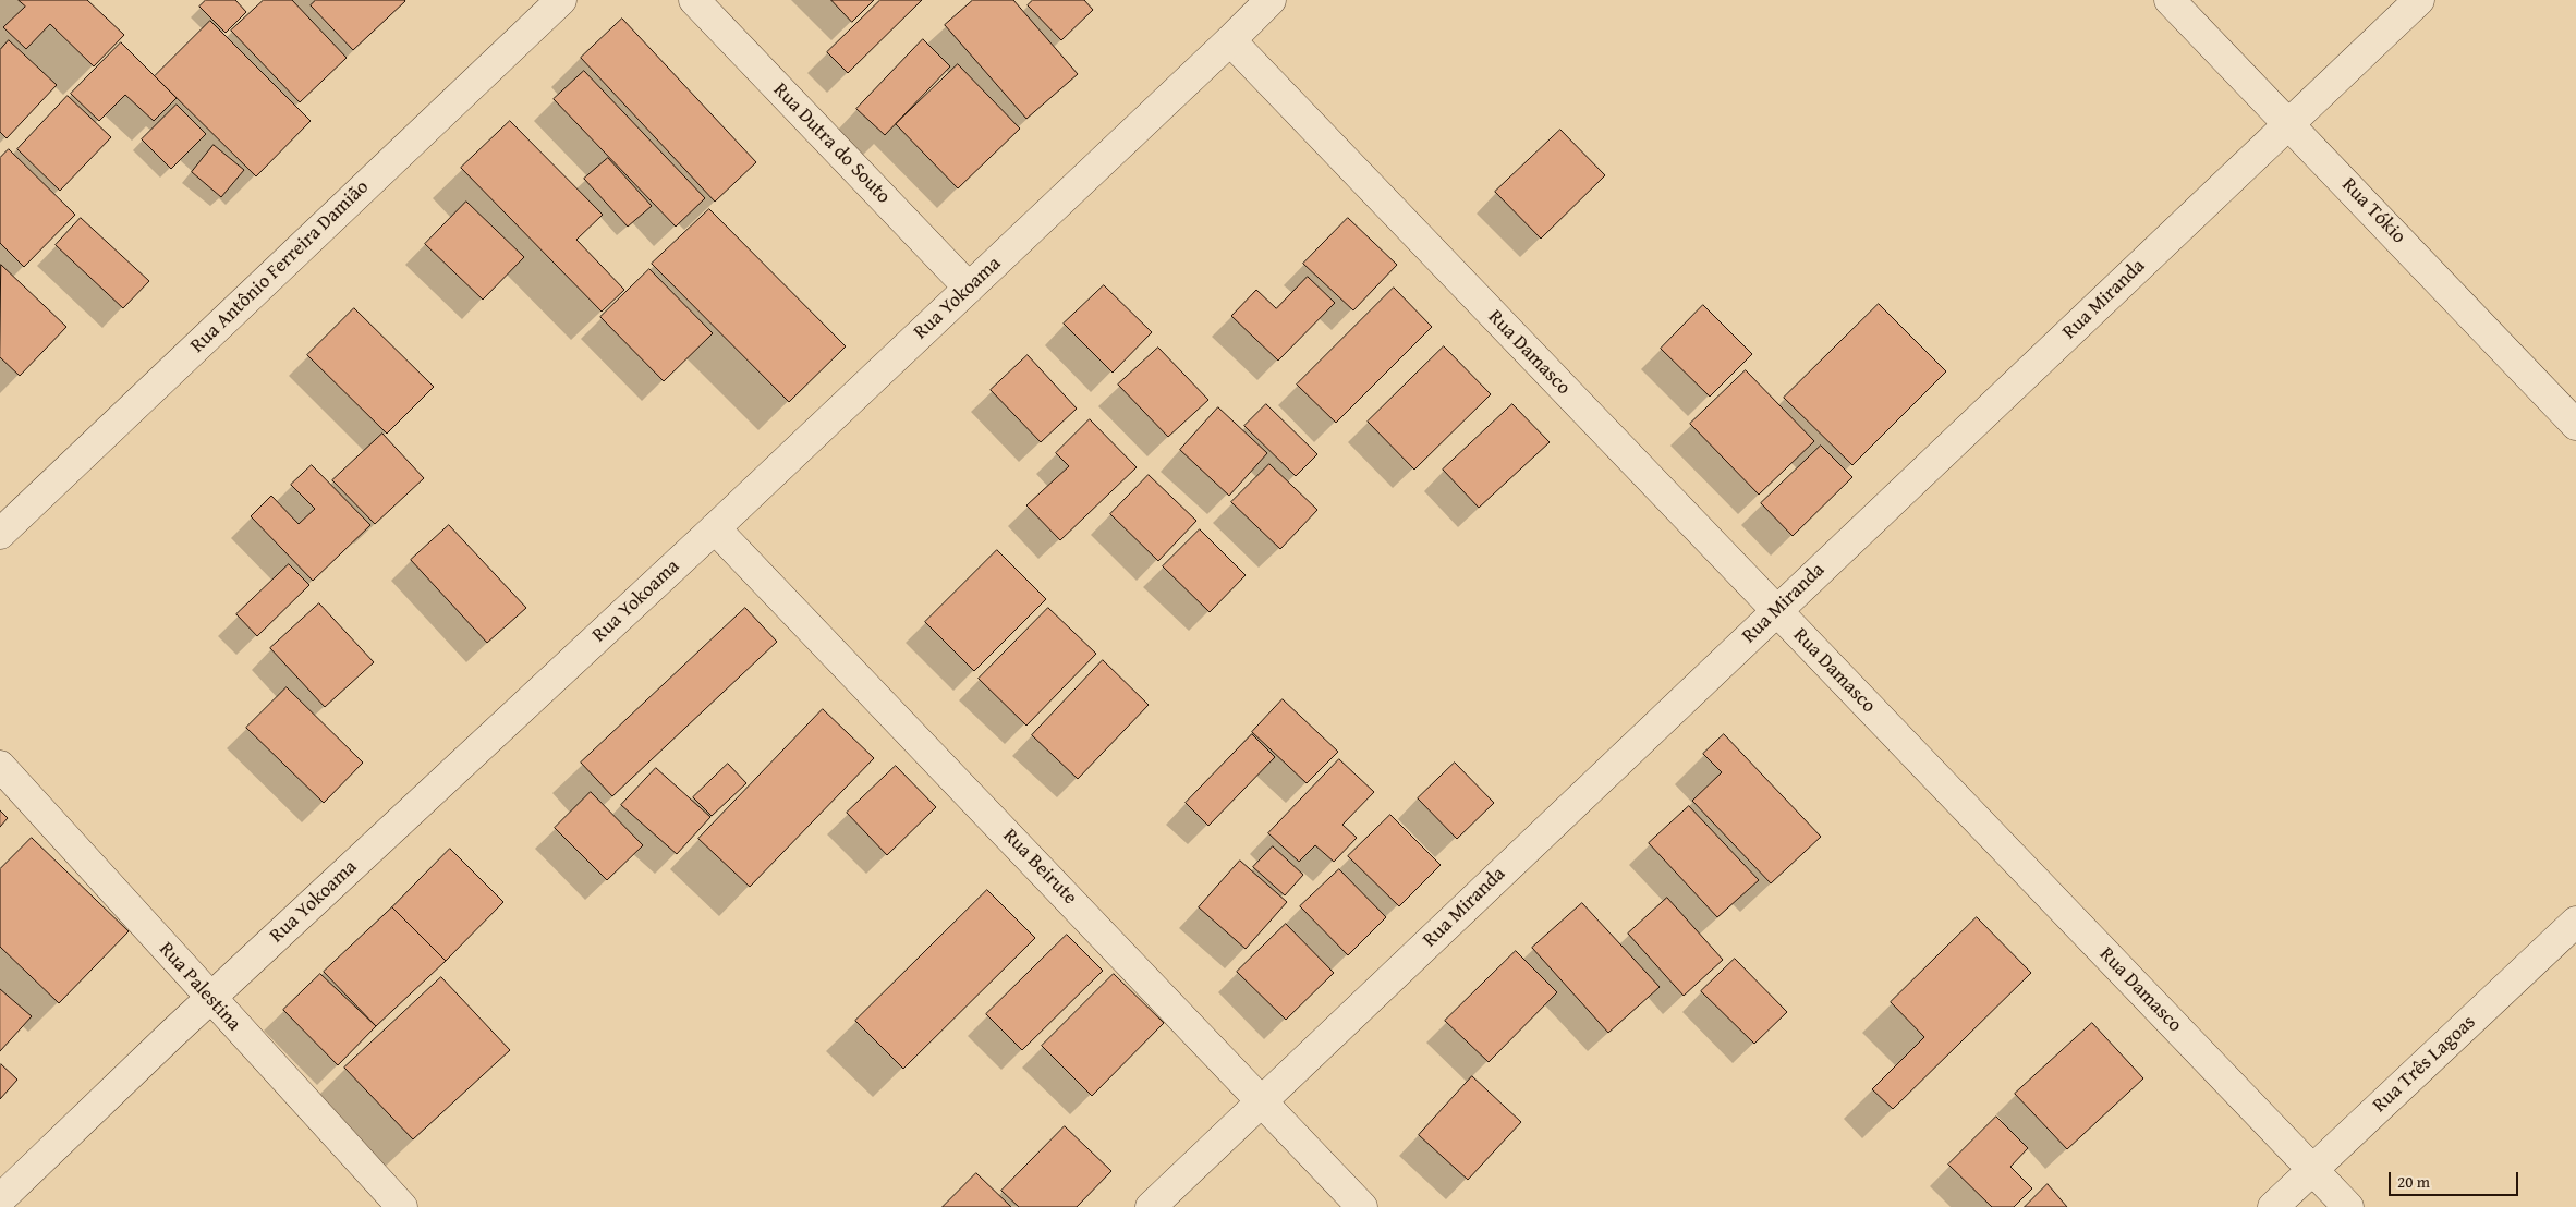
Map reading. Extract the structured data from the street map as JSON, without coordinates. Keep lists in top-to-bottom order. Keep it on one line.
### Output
{"streets":{"street":["Rua Dutra do Souto","Rua Tókio","Rua Antônio Ferreira Damião","Rua Yokoama","Rua Miranda","Rua Damasco","Rua Beirute","Rua Palestina","Rua Três Lagoas"]},"crossings":[["Rua Dutra do Souto","Rua Yokoama"],["Rua Tókio","Rua Miranda"],["Rua Yokoama","Rua Damasco"],["Rua Yokoama","Rua Beirute"],["Rua Yokoama","Rua Palestina"],["Rua Miranda","Rua Damasco"],["Rua Miranda","Rua Beirute"],["Rua Damasco","Rua Três Lagoas"]],"scale_bar":"20 m"}
